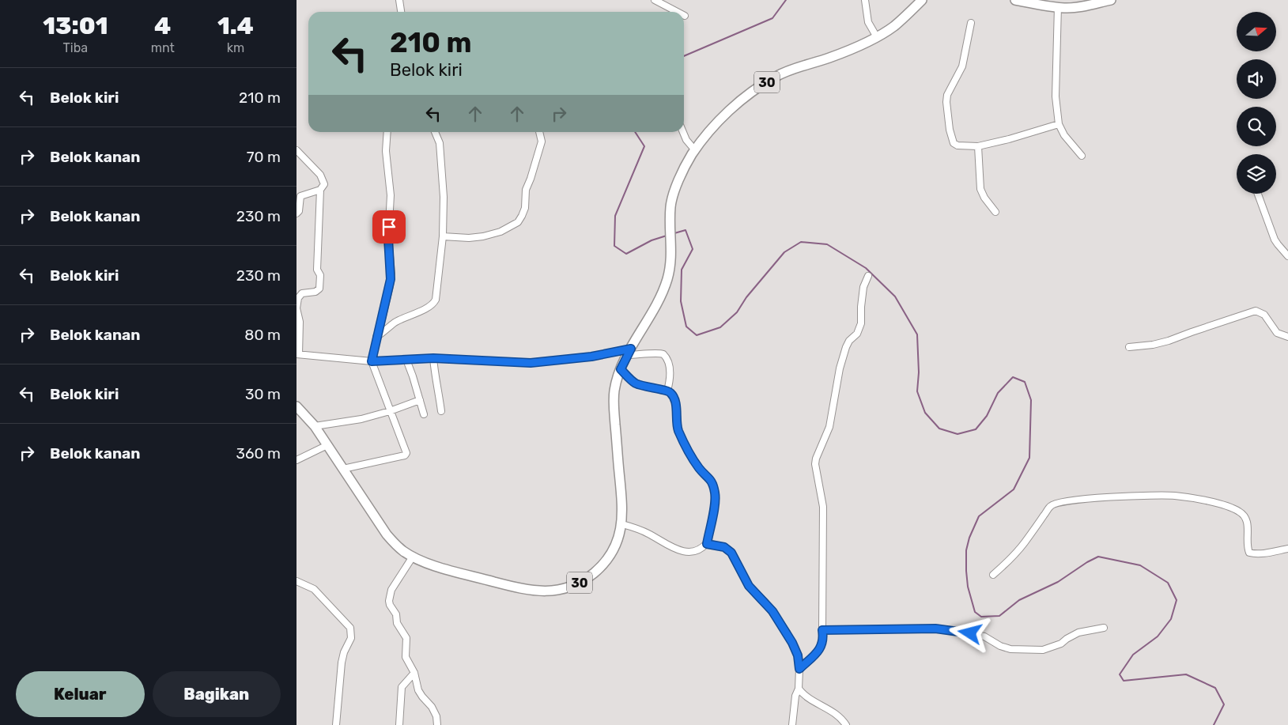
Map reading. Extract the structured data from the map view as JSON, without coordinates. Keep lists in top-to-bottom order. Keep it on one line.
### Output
{"streets":{"highway":["30"]},"north":"right","page":{"eta":["13:01","Tiba","4","mnt","1.4","km"],"turn":["210 m","Belok kiri"],"list":[{"name":"Belok kiri","value":"210 m"},{"name":"Belok kanan","value":"70 m"},{"name":"Belok kanan","value":"230 m"},{"name":"Belok kiri","value":"230 m"},{"name":"Belok kanan","value":"80 m"},{"name":"Belok kiri","value":"30 m"},{"name":"Belok kanan","value":"360 m"}],"buttons":["Keluar","Bagikan"]}}
